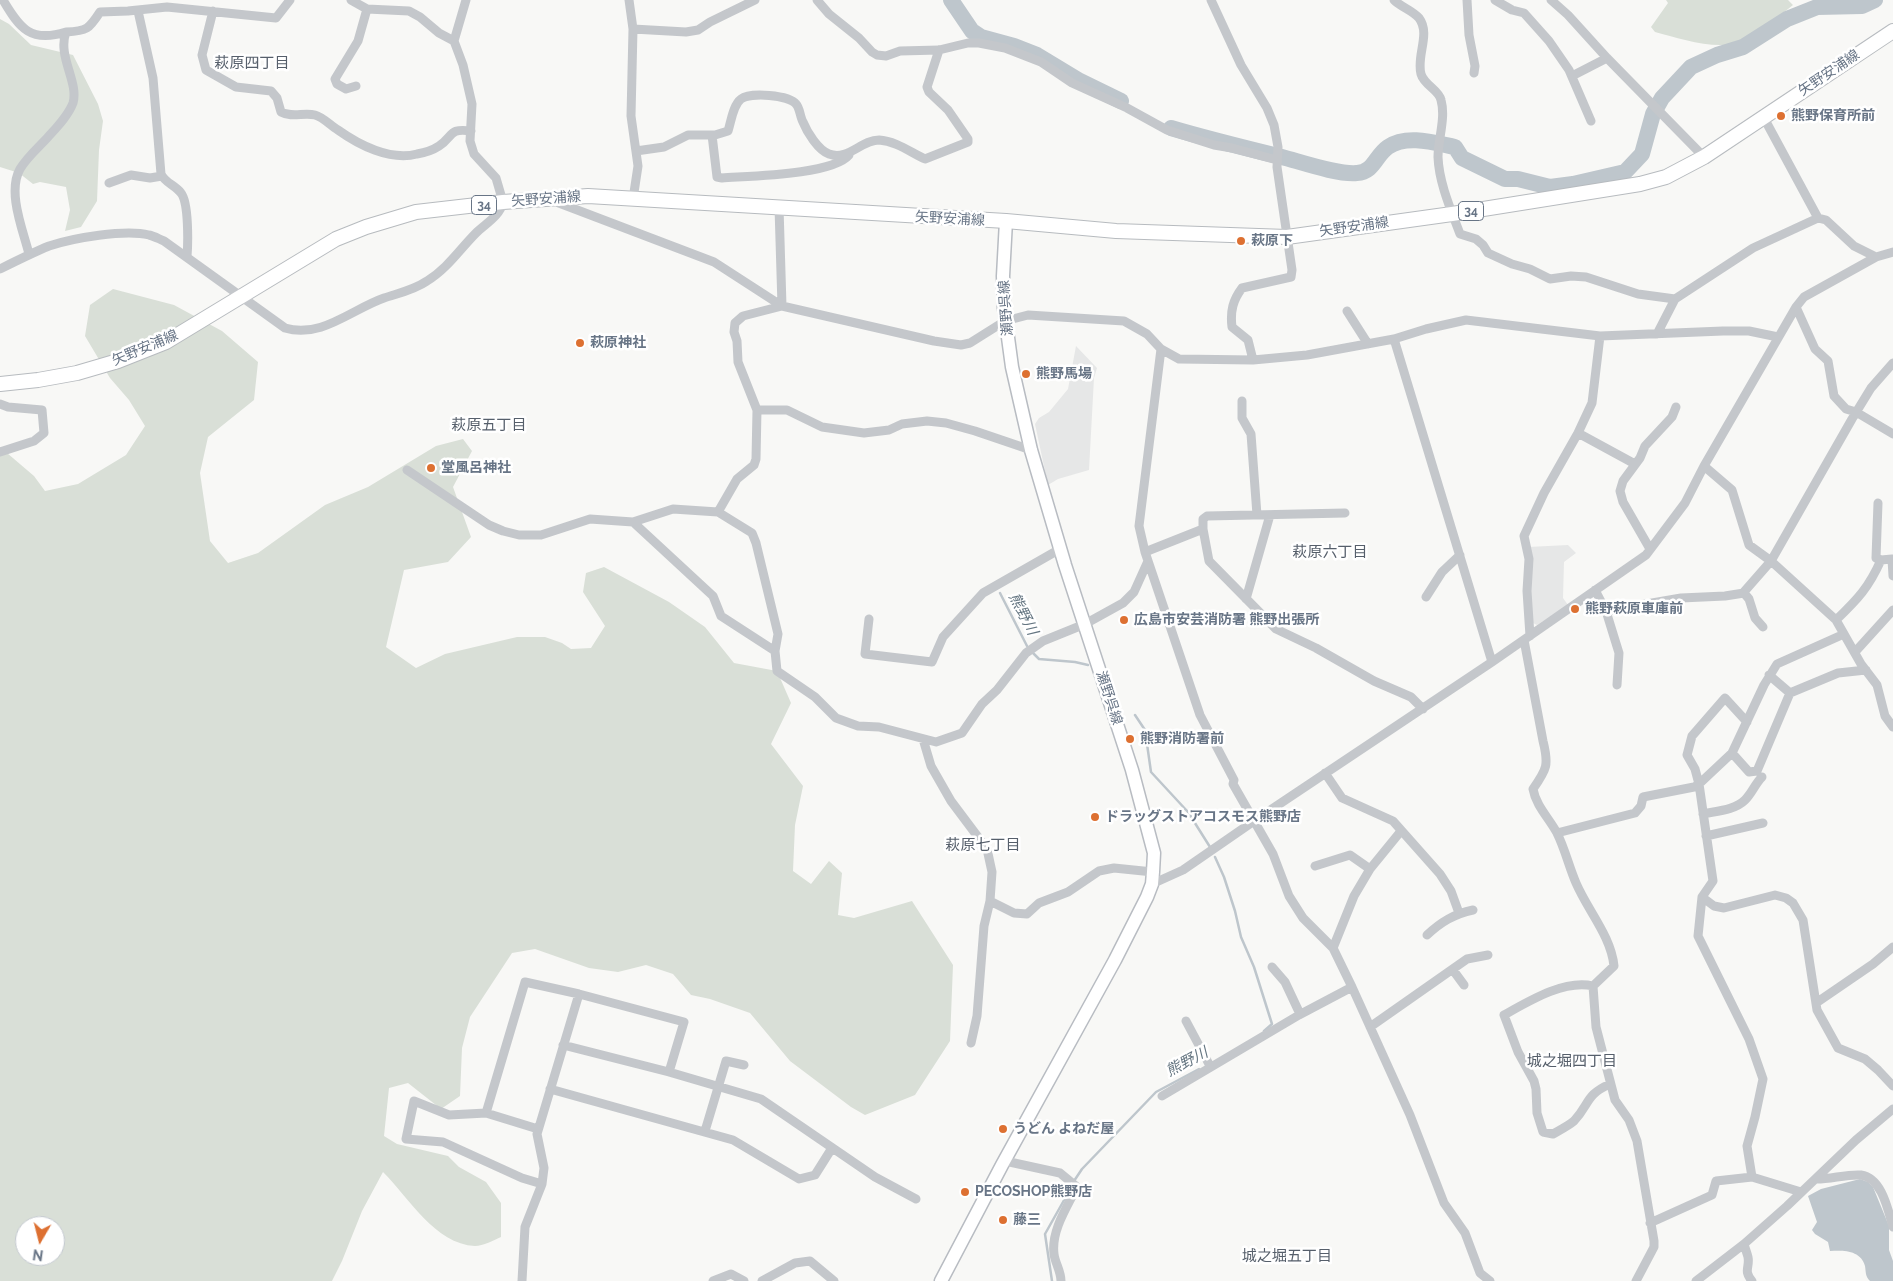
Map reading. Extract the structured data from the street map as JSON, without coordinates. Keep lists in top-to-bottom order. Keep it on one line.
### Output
{"streets":{"main road":["矢野安浦線","34","瀬野呉線"]},"crossings":[["矢野安浦線","瀬野呉線"]],"districts":["萩原四丁目","萩原五丁目","萩原六丁目","萩原七丁目","城之堀四丁目","城之堀五丁目"],"water":["熊野川"],"places":["熊野保育所前","萩原下","萩原神社","熊野馬場","堂風呂神社","熊野萩原車庫前","広島市安芸消防署 熊野出張所","熊野消防署前","ドラッグストアコスモス熊野店","うどん よねだ屋","PECOSHOP熊野店","藤三"],"north":"bottom"}
